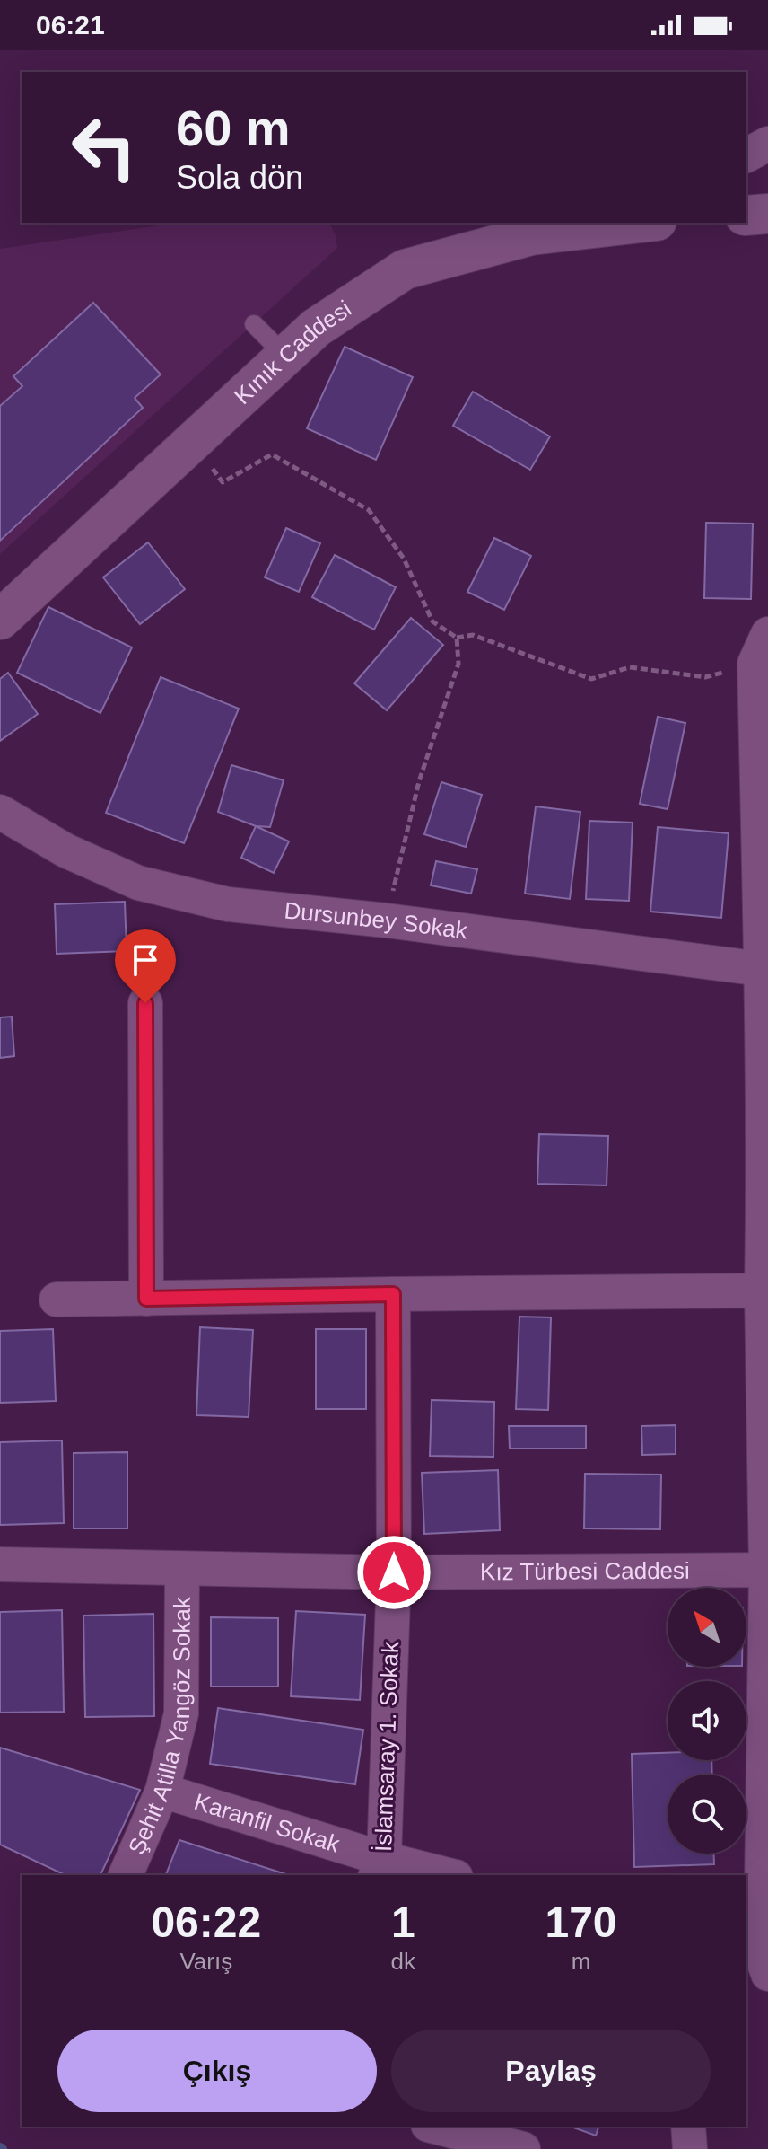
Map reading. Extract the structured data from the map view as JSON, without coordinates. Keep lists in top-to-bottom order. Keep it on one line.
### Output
{"streets":{"main road":["Kınık Caddesi"],"street":["Dursunbey Sokak","Kız Türbesi Caddesi","Şehit Atilla Yangöz Sokak","İslamsaray 1. Sokak","Karanfil Sokak"]},"crossings":[["Kız Türbesi Caddesi","Şehit Atilla Yangöz Sokak"],["Kız Türbesi Caddesi","İslamsaray 1. Sokak"],["Şehit Atilla Yangöz Sokak","Karanfil Sokak"],["İslamsaray 1. Sokak","Karanfil Sokak"]],"north":"top left","page":{"status":"06:21","turn":["60 m","Sola dön"],"eta":["06:22","Varış","1","dk","170","m"],"buttons":["Çıkış","Paylaş"]}}
